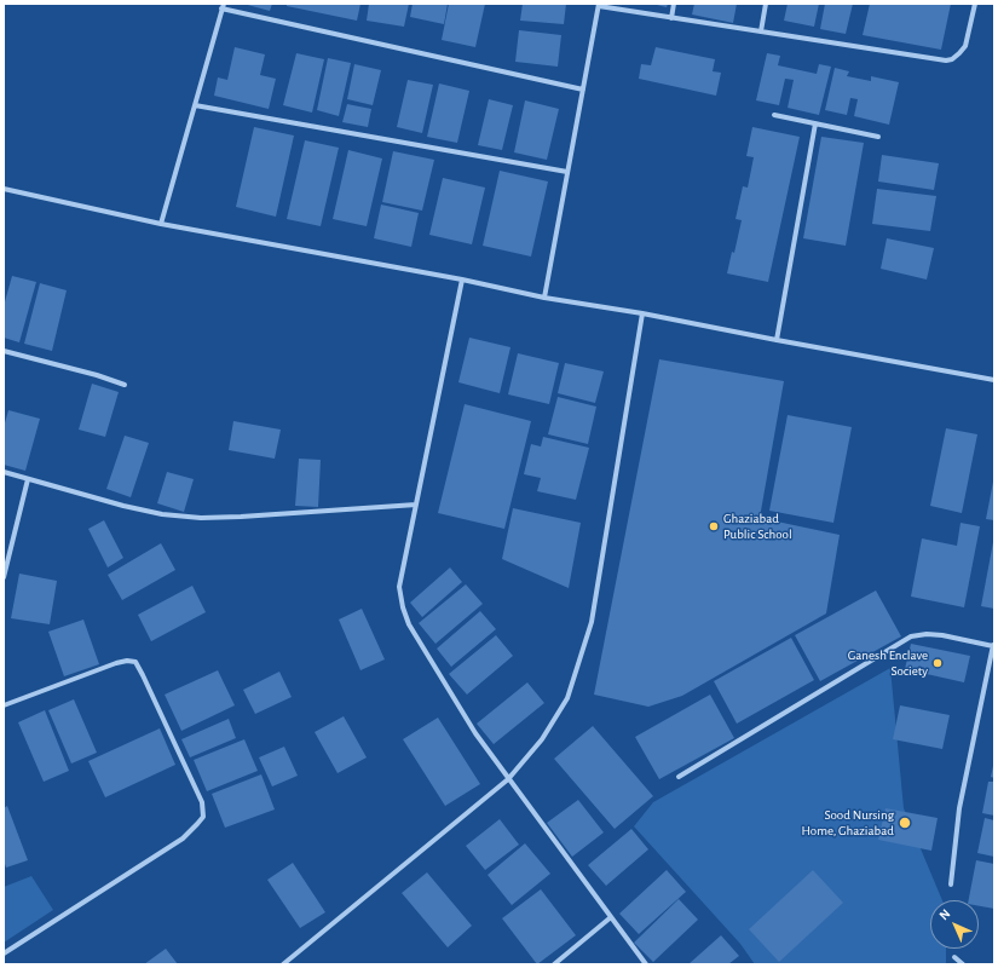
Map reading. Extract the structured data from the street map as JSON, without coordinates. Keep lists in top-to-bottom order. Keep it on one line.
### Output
{"places":["Ghaziabad Public School","Ganesh Enclave Society","Sood Nursing Home, Ghaziabad"],"north":"top left"}
